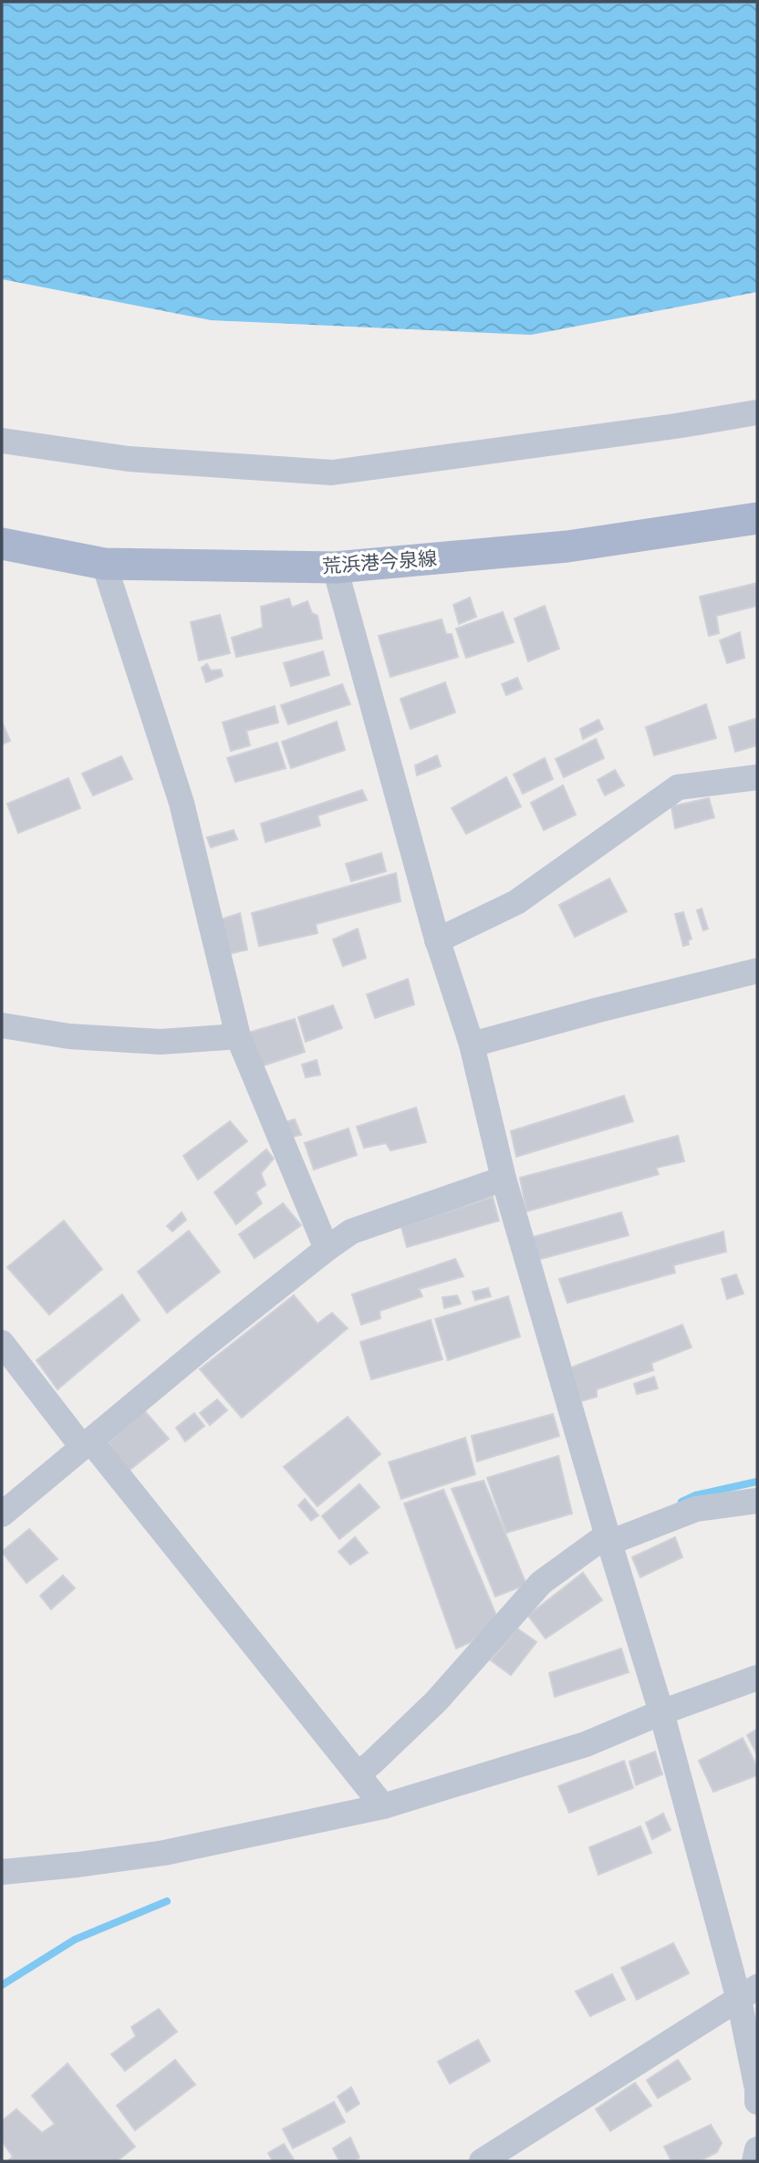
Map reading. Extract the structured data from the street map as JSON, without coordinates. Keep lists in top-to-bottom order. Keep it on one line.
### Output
{"streets":{"main road":["荒浜港今泉線"]}}
